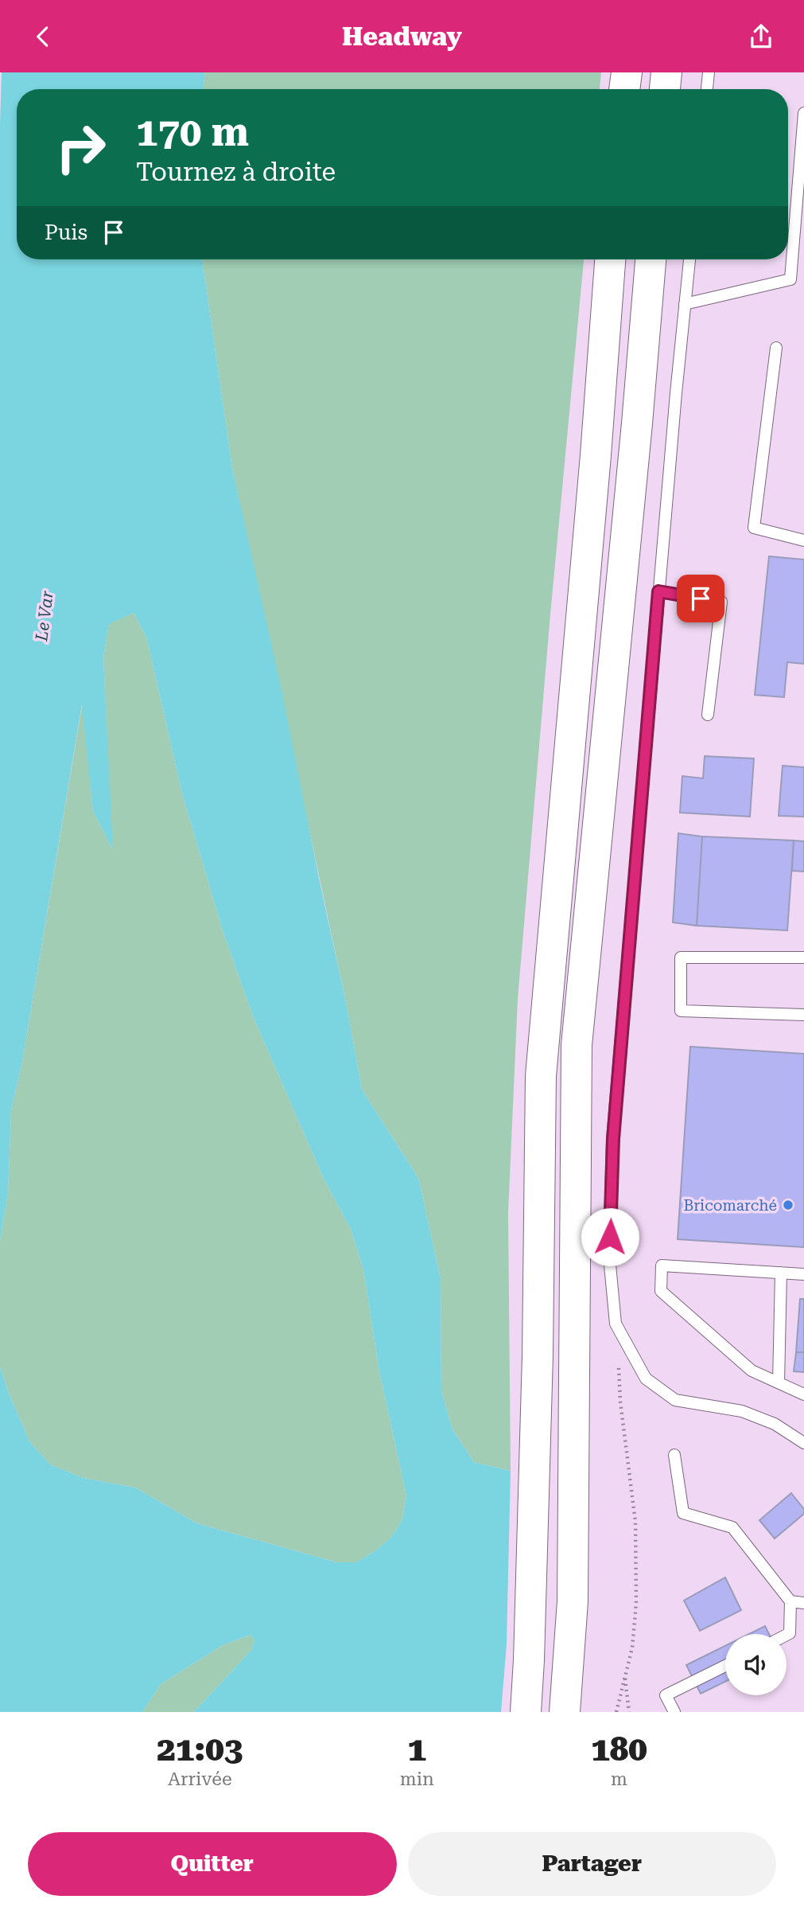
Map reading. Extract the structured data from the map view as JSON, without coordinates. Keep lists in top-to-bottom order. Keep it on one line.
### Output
{"water":["Le Var"],"places":["Bricomarché"],"page":{"header":"Headway","turn":["170 m","Tournez à droite"],"then":"Puis","eta":["21:03","Arrivée","1","min","180","m"],"buttons":["Quitter","Partager"]}}
